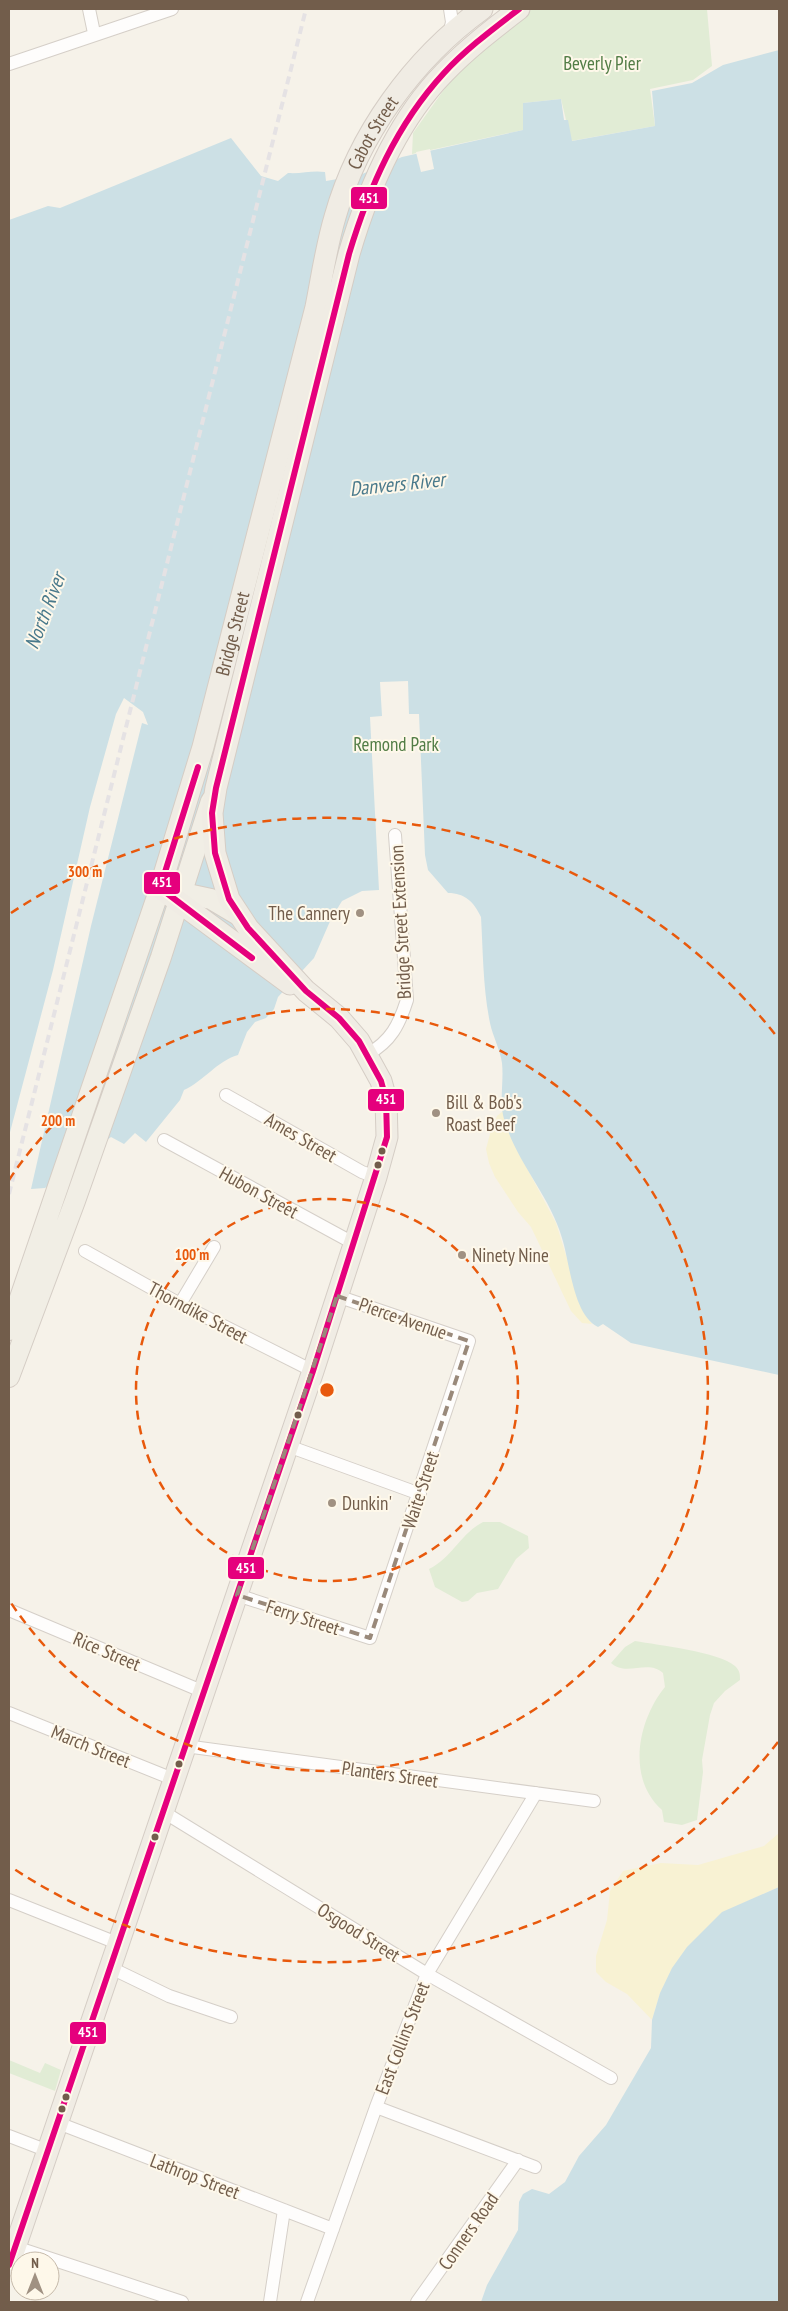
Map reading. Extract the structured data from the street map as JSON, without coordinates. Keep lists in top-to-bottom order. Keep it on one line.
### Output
{"streets":{"highway":["Cabot Street","Bridge Street"],"street":["Bridge Street Extension","Ames Street","Hubon Street","Thorndike Street","Pierce Avenue","Waite Street","Ferry Street","Rice Street","March Street","Planters Street","Osgood Street","East Collins Street","Lathrop Street","Conners Road"]},"crossings":[["Cabot Street","Bridge Street"],["Bridge Street","Bridge Street Extension"],["Bridge Street","Ames Street"],["Bridge Street","Hubon Street"],["Bridge Street","Thorndike Street"],["Bridge Street","Pierce Avenue"],["Bridge Street","Ferry Street"],["Bridge Street","Rice Street"],["Bridge Street","March Street"],["Bridge Street","Planters Street"],["Bridge Street","Osgood Street"],["Bridge Street","Lathrop Street"],["Pierce Avenue","Waite Street"],["Waite Street","Ferry Street"],["Planters Street","East Collins Street"],["Osgood Street","East Collins Street"],["East Collins Street","Lathrop Street"]],"water":["Danvers River","North River"],"parks":["Beverly Pier","Remond Park"],"places":["The Cannery","Bill & Bob's Roast Beef","Ninety Nine","Dunkin'"],"lines":["transit line 451"],"north":"top","rings":["300 m","200 m","100 m"]}
